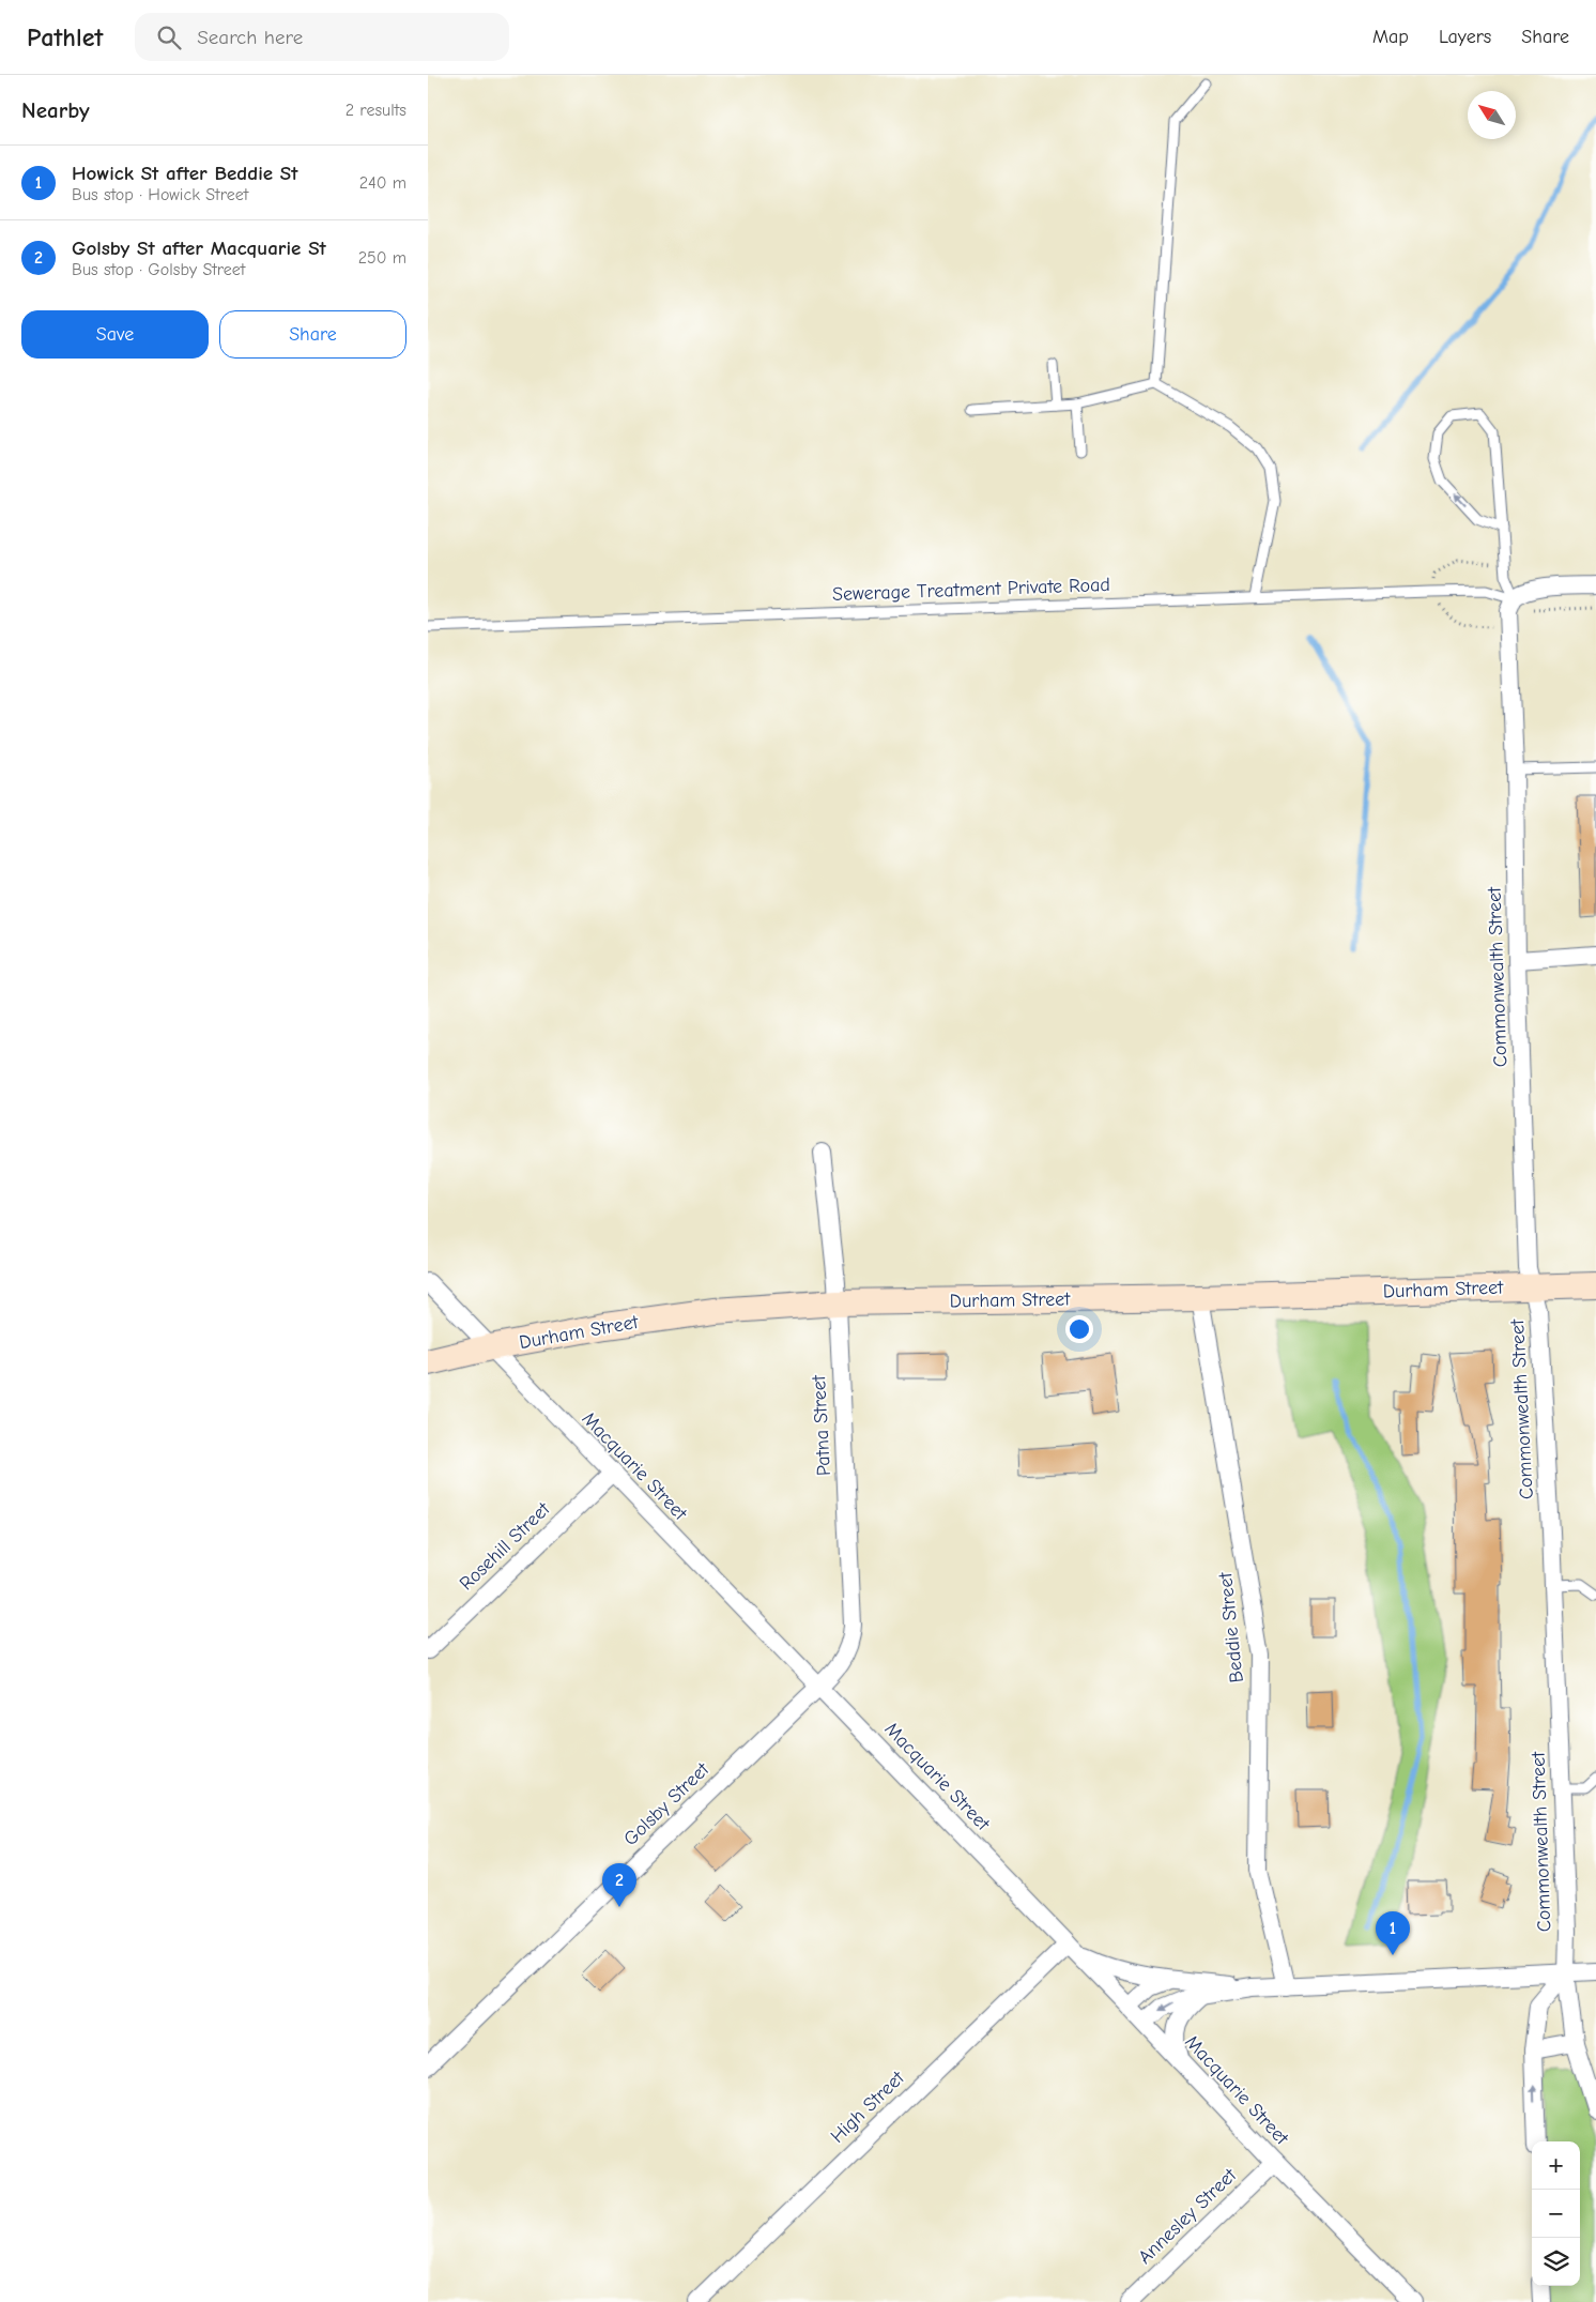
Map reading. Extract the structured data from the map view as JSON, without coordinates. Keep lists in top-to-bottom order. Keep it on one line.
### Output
{"streets":{"main road":["Durham Street"],"street":["Commonwealth Street","Patna Street","Macquarie Street","Rosehill Street","Beddie Street","Golsby Street","High Street","Annesley Street"],"lane":["Sewerage Treatment Private Road"]},"crossings":[["Sewerage Treatment Private Road","Commonwealth Street"],["Commonwealth Street","Durham Street"],["Durham Street","Patna Street"],["Durham Street","Macquarie Street"],["Durham Street","Beddie Street"],["Patna Street","Macquarie Street"],["Patna Street","Golsby Street"],["Macquarie Street","Rosehill Street"],["Macquarie Street","Golsby Street"],["Macquarie Street","High Street"],["Macquarie Street","Annesley Street"]],"north":"top left","page":{"header":"Pathlet","search":"Search here","nav":["Map","Layers","Share"],"heading":["Nearby","2 results"],"list":[{"mark":"1","name":"Howick St after Beddie St","note":"Bus stop · Howick Street","value":"240 m"},{"mark":"2","name":"Golsby St after Macquarie St","note":"Bus stop · Golsby Street","value":"250 m"}],"buttons":["Save","Share"],"pins":["2","1"],"map_buttons":["+","−"]}}
